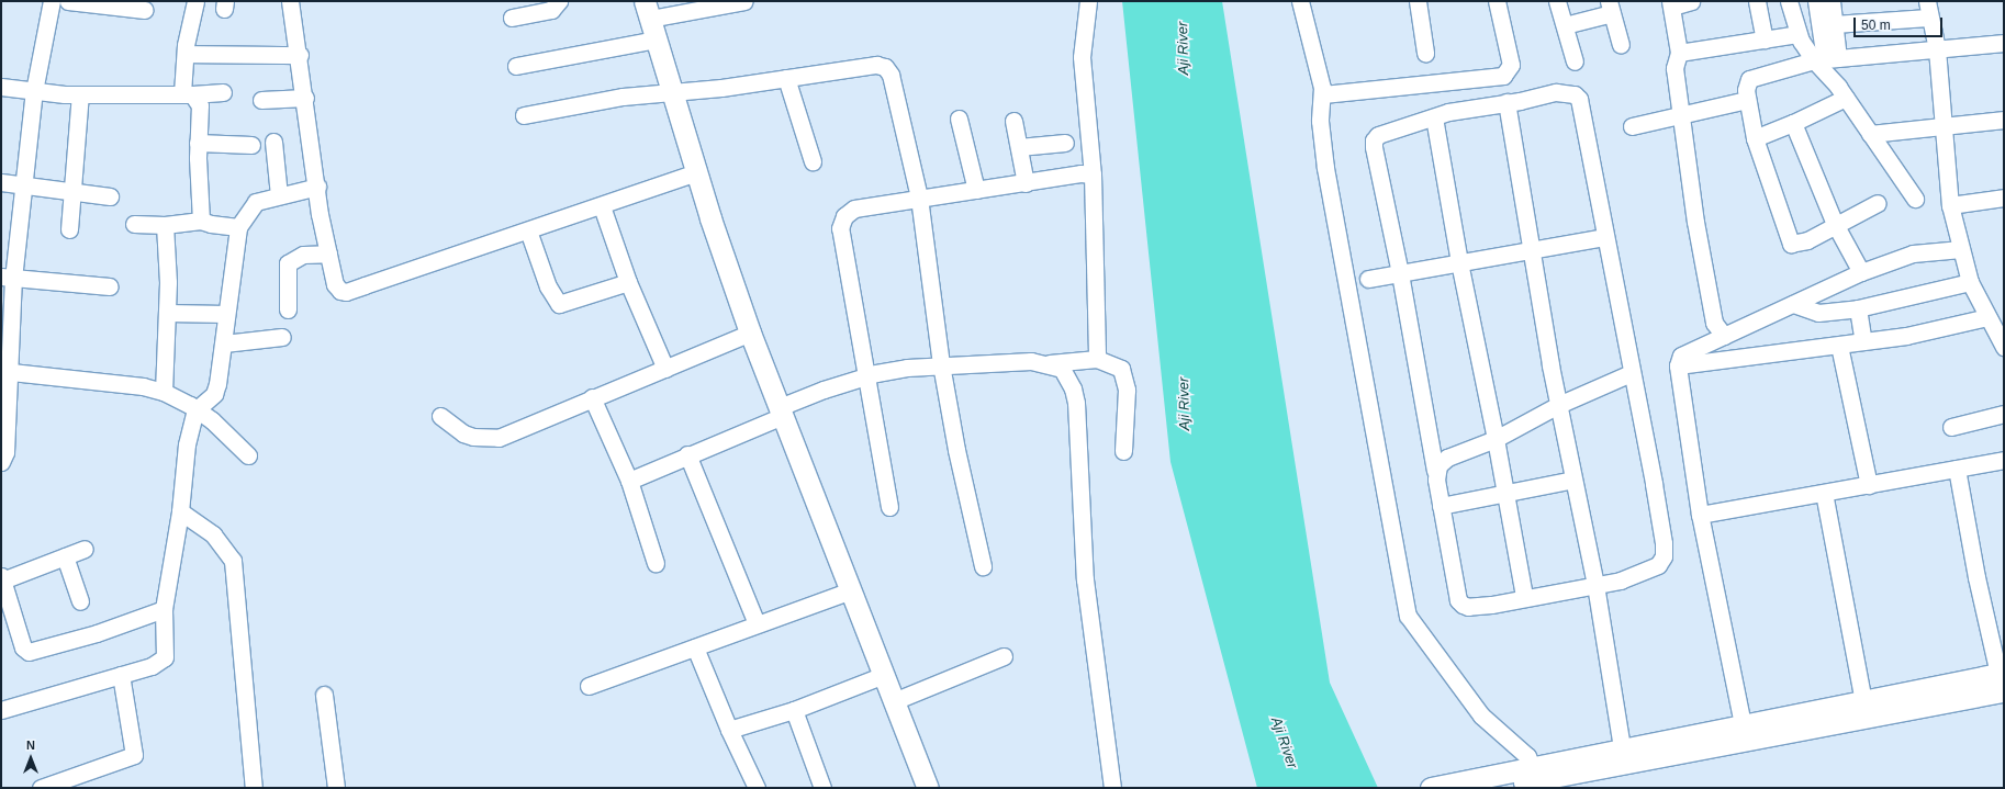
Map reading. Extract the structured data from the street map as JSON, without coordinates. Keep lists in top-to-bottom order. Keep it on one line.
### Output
{"water":["Aji River"],"scale_bar":"50 m","north":"top"}
